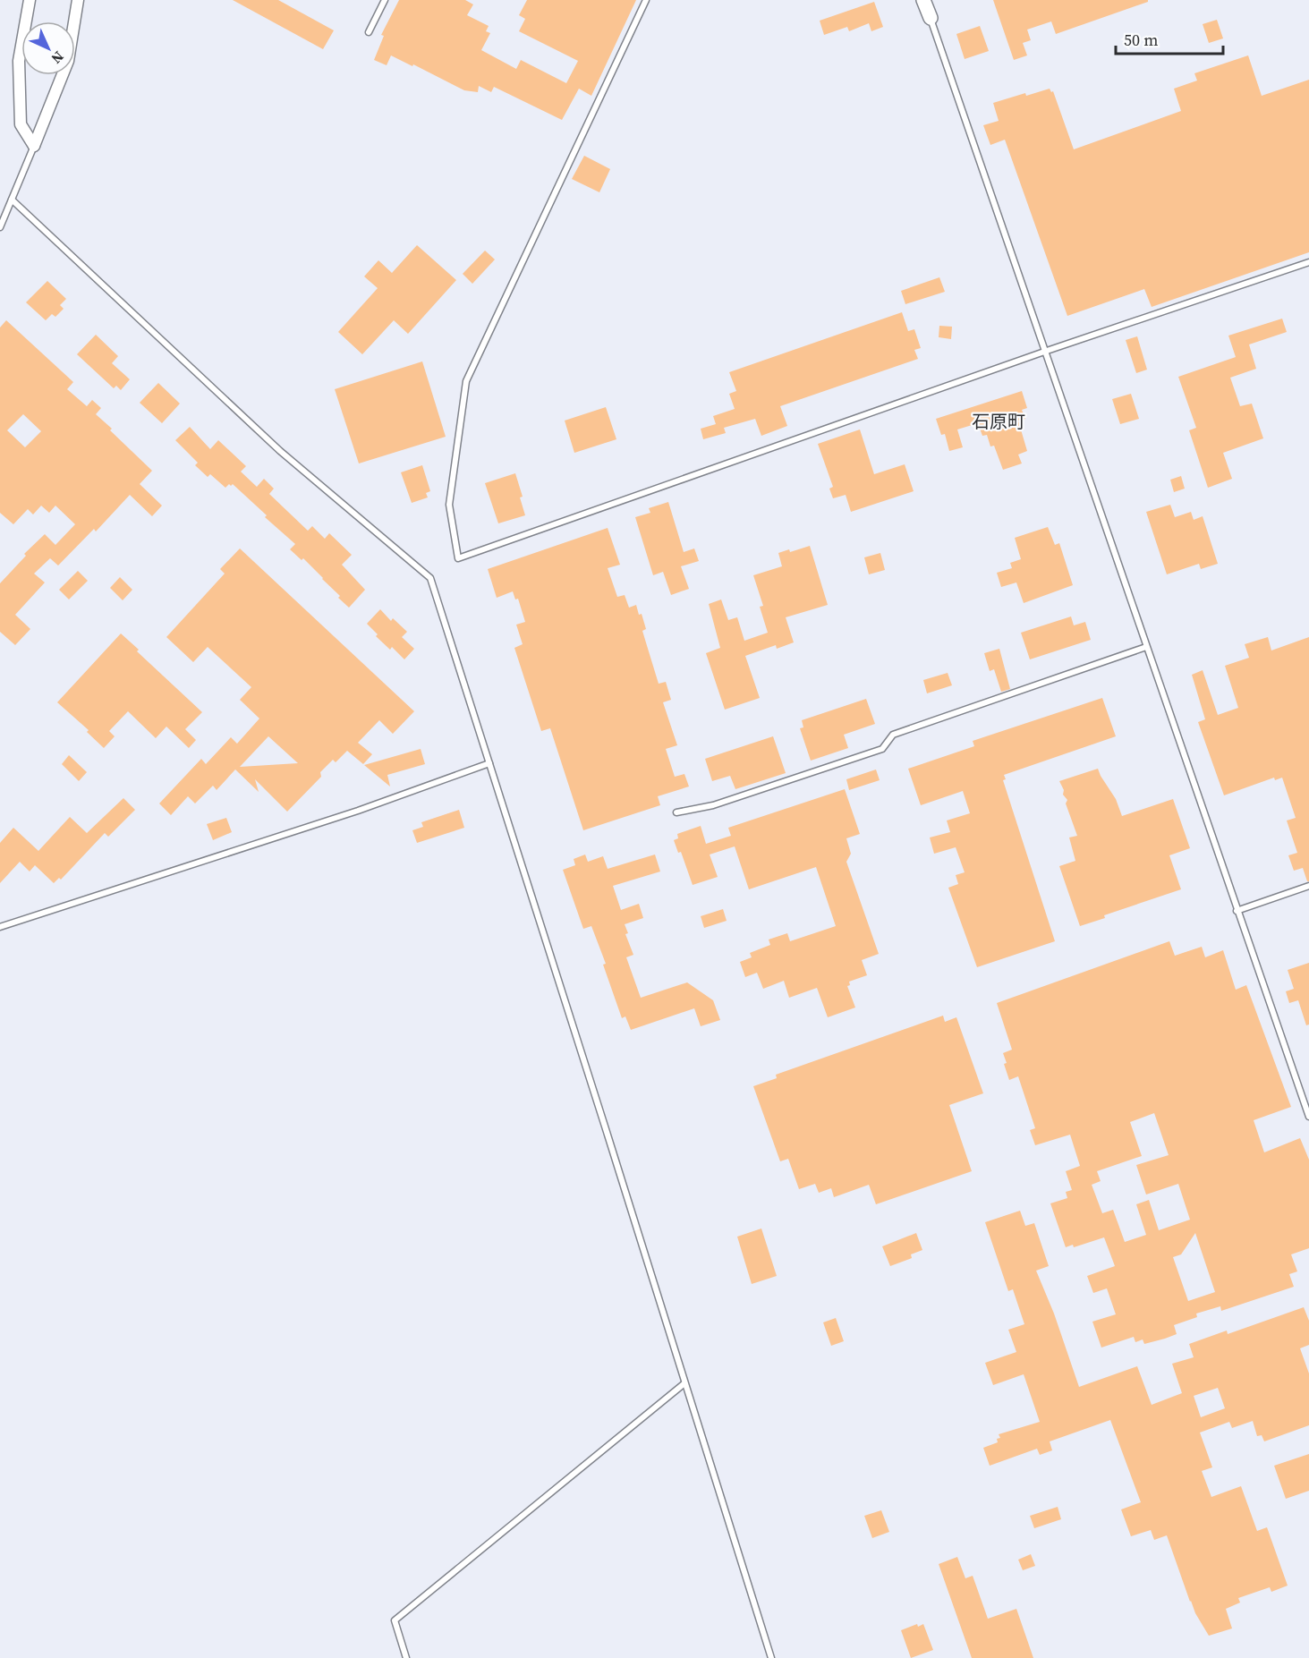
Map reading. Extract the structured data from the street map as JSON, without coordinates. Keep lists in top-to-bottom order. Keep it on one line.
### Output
{"districts":["石原町"],"scale_bar":"50 m","north":"bottom right"}
